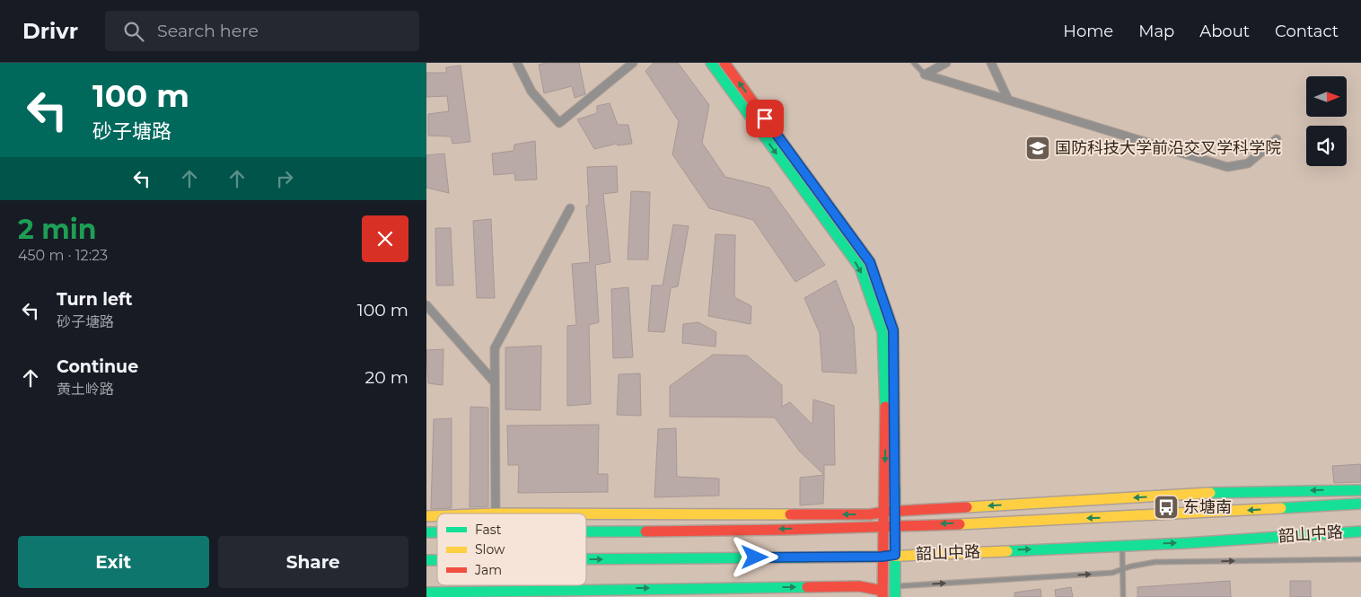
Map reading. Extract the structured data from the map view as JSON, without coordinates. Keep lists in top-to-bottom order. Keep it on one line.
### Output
{"streets":{"street":["韶山中路"]},"places":{"school or university":["国防科技大学前沿交叉学科学院"],"bus stop":["东塘南"]},"legend":["Fast","Slow","Jam"],"north":"right","page":{"header":"Drivr","search":"Search here","nav":["Home","Map","About","Contact"],"turn":["100 m","砂子塘路"],"heading":["2 min","450 m · 12:23"],"list":[{"name":"Turn left","note":"砂子塘路","value":"100 m"},{"name":"Continue","note":"黄土岭路","value":"20 m"}],"buttons":["Exit","Share"]}}
